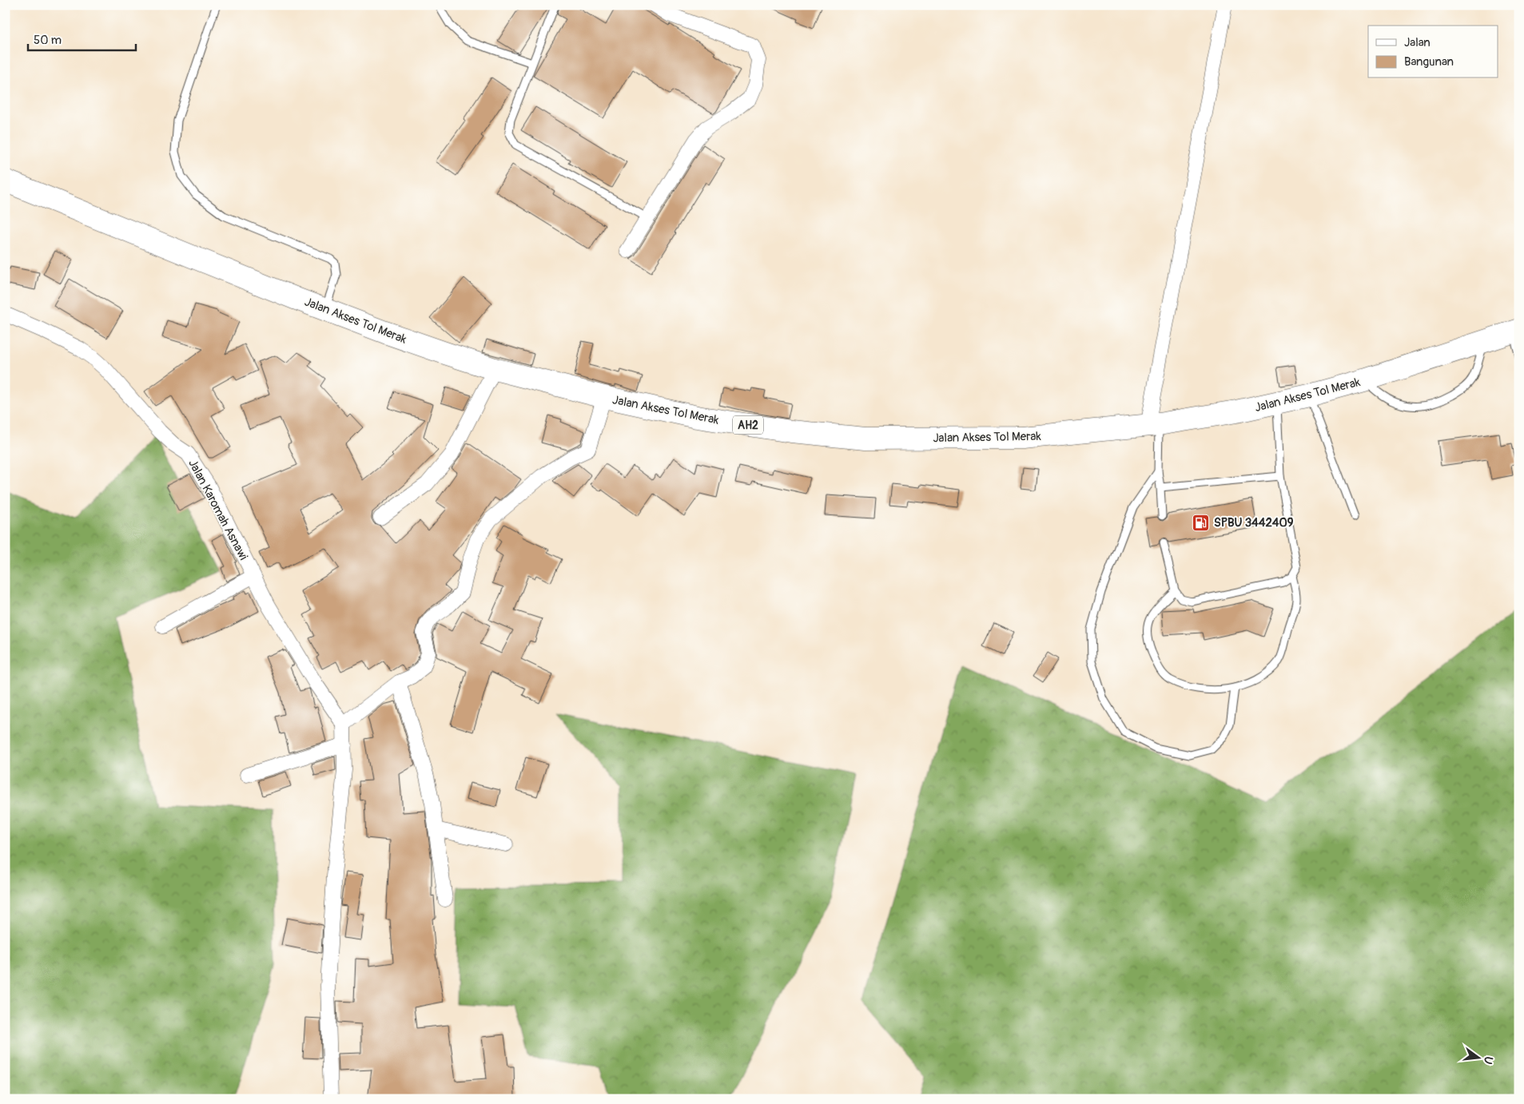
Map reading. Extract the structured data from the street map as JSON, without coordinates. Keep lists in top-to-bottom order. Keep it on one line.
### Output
{"streets":{"highway":["Jalan Akses Tol Merak","AH2"],"street":["Jalan Karomah Asnawi"]},"places":{"fuel station":["SPBU 3442409"]},"legend":["Jalan","Bangunan"],"scale_bar":"50 m","north":"right"}
